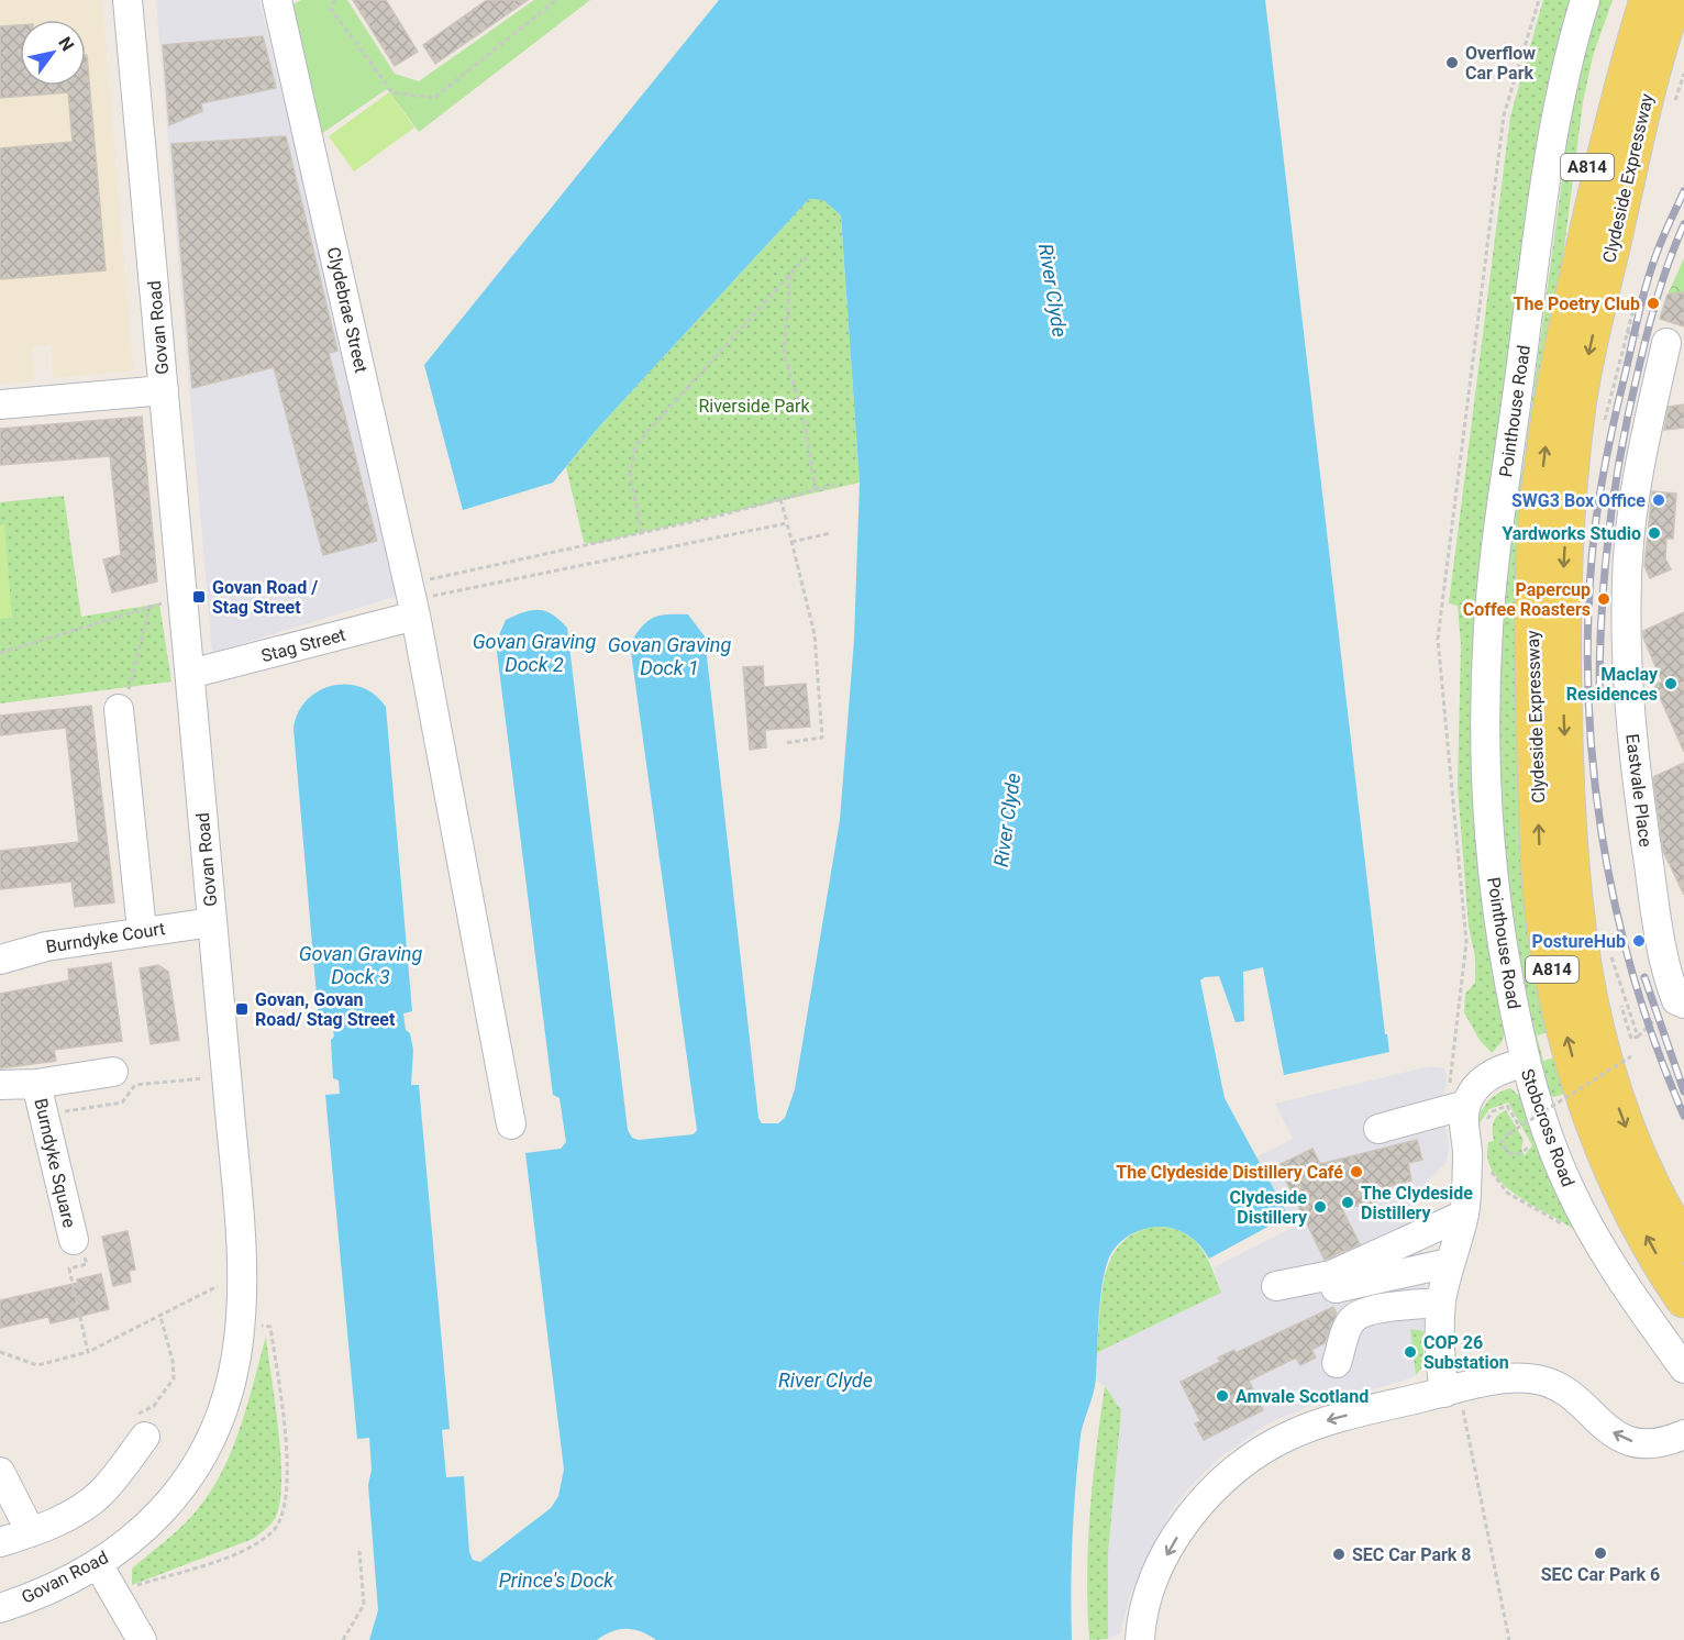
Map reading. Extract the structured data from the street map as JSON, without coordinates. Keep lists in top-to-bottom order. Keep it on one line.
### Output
{"streets":{"main road":["A814","Clydeside Expressway"],"street":["Clydebrae Street","Govan Road","Pointhouse Road","Stag Street","Eastvale Place","Burndyke Court","Stobcross Road","Burndyke Square"]},"crossings":[["A814","Clydeside Expressway"],["Clydebrae Street","Stag Street"],["Govan Road","Stag Street"],["Govan Road","Burndyke Court"],["Pointhouse Road","Stobcross Road"]],"water":["River Clyde","Govan Graving Dock 2","Govan Graving Dock 1","Govan Graving Dock 3","Prince's Dock"],"parks":["Riverside Park"],"places":{"other":["Overflow Car Park","The Poetry Club","SWG3 Box Office","Yardworks Studio","Papercup Coffee Roasters","Maclay Residences","PostureHub","The Clydeside Distillery Café","The Clydeside Distillery","Clydeside Distillery","COP 26 Substation","Amvale Scotland","SEC Car Park 6","SEC Car Park 8"],"transit":["Govan Road / Stag Street","Govan, Govan Road/ Stag Street"]},"north":"top right"}
